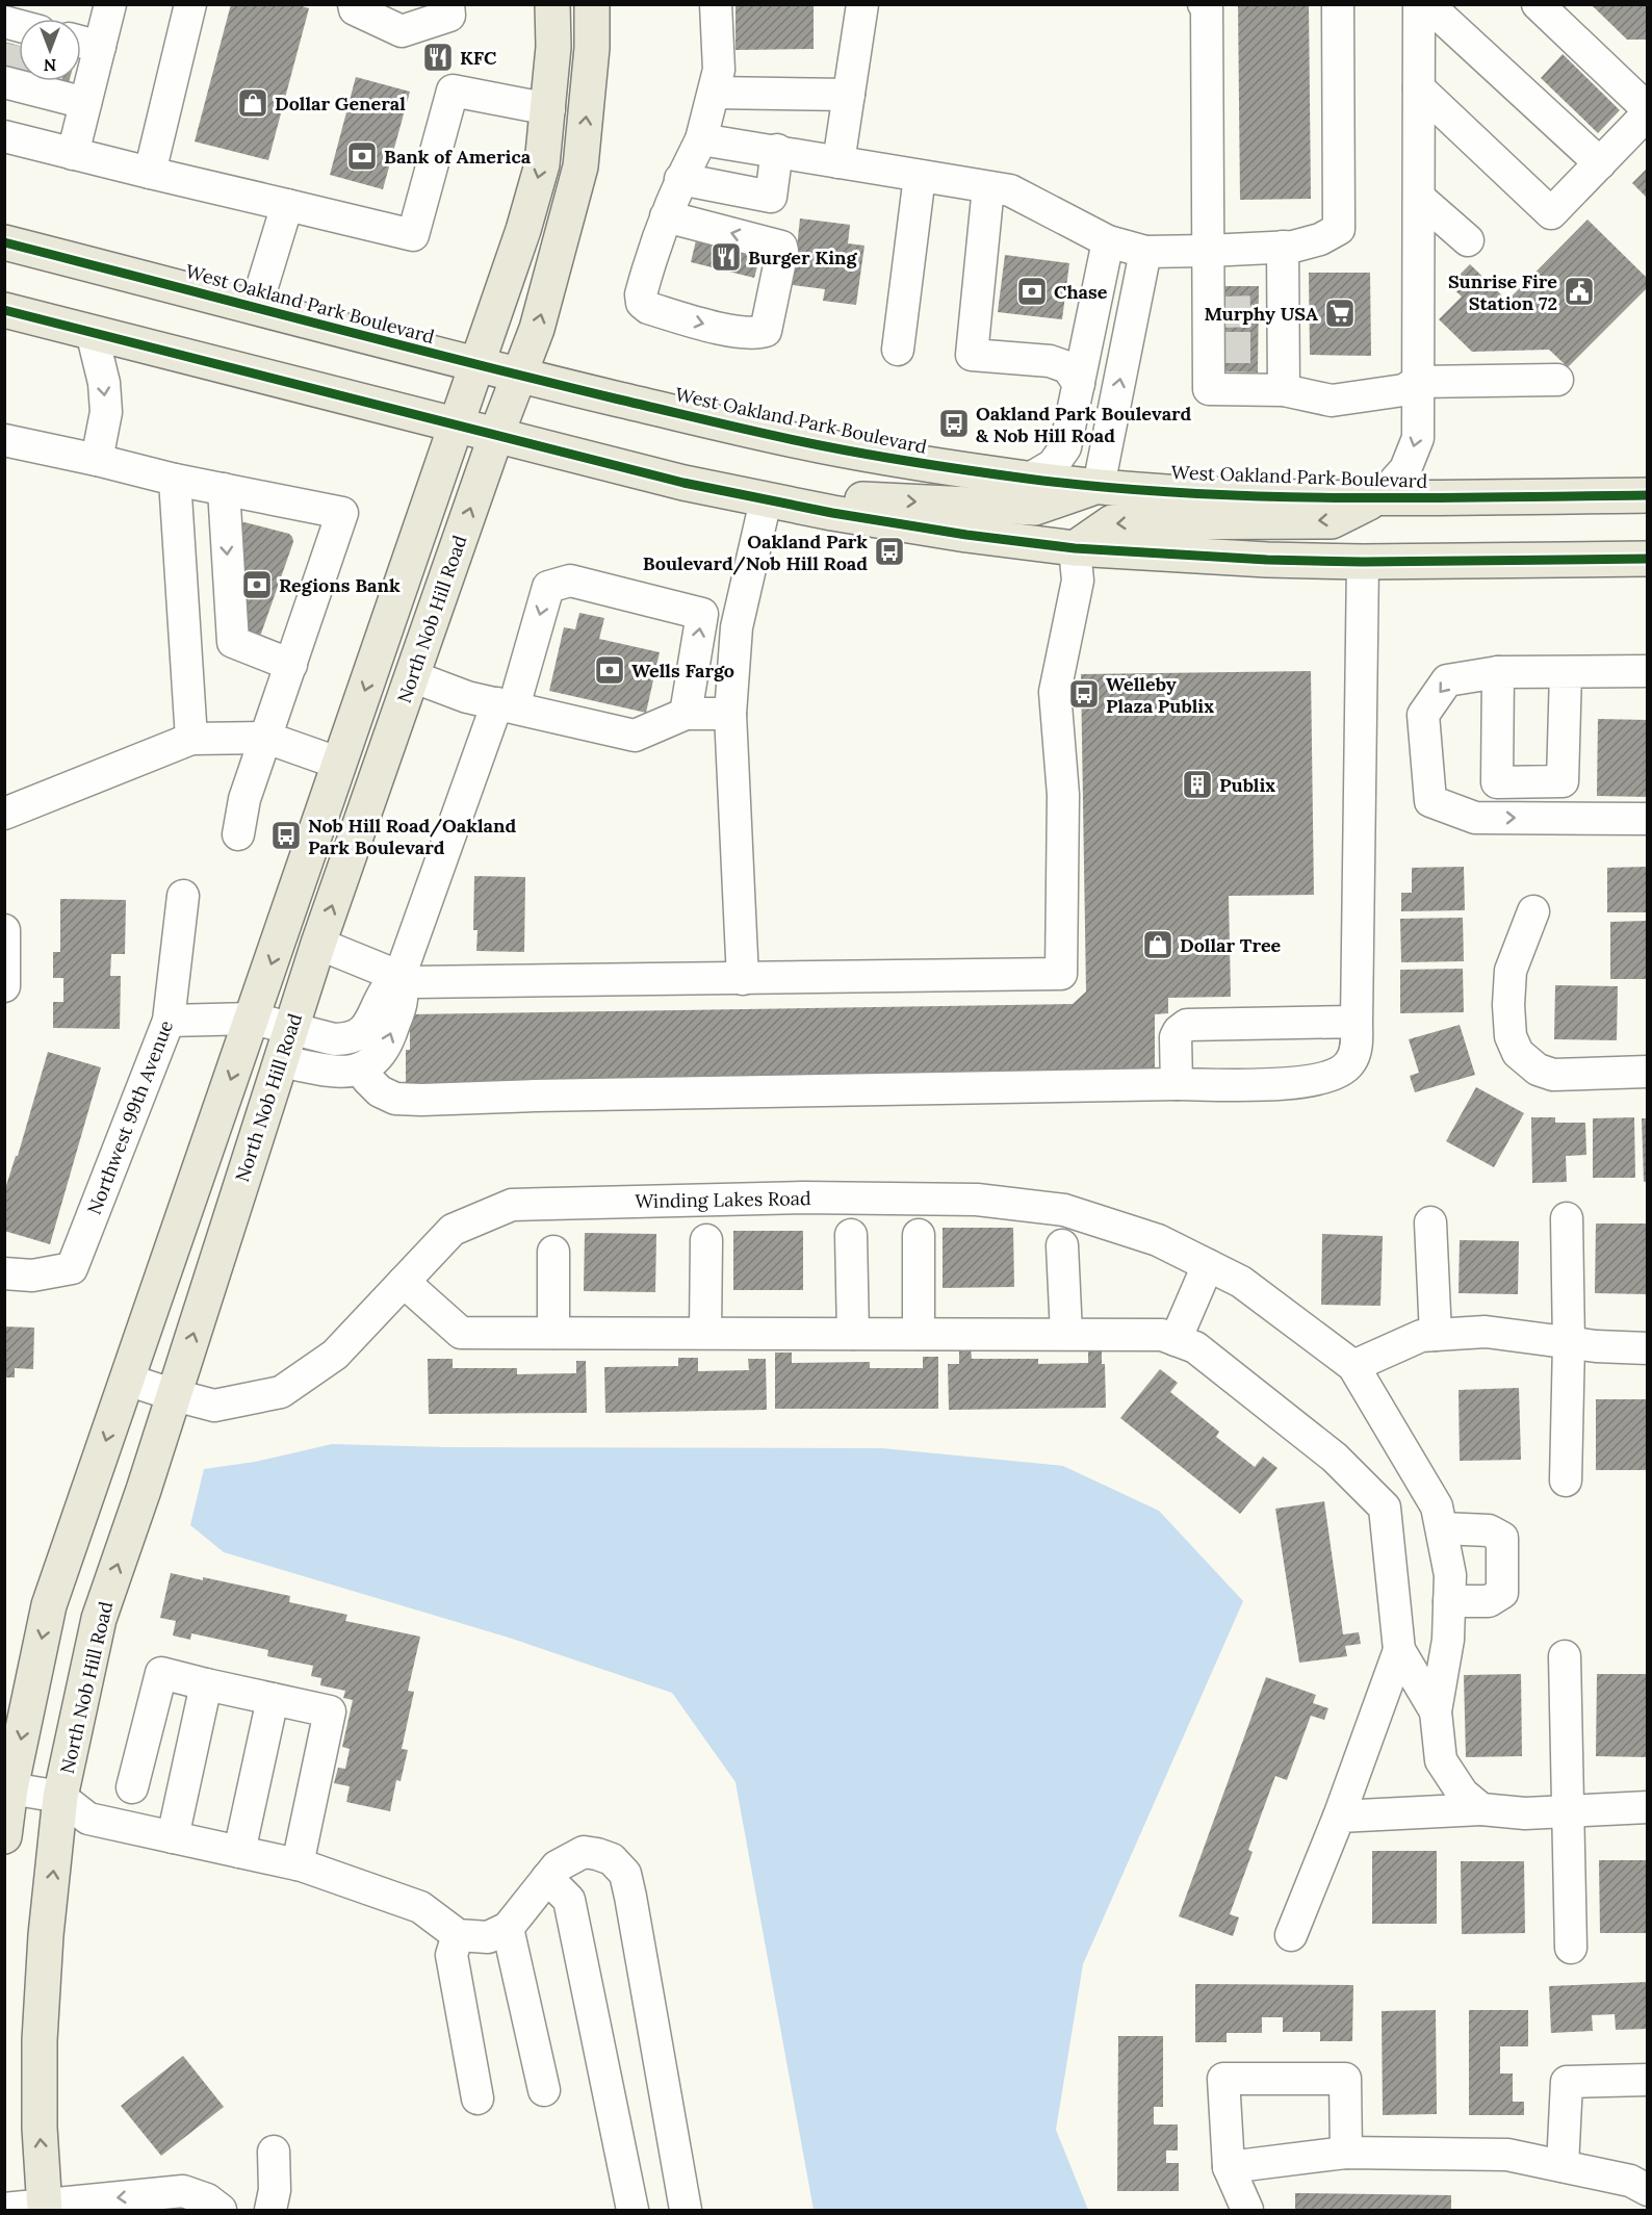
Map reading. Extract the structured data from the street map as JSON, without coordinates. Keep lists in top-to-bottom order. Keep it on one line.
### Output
{"streets":{"main road":["West Oakland Park Boulevard","North Nob Hill Road"],"street":["Northwest 99th Avenue","Winding Lakes Road"]},"crossings":[["West Oakland Park Boulevard","North Nob Hill Road"],["North Nob Hill Road","Winding Lakes Road"]],"places":{"restaurant":["KFC","Burger King"],"shop":["Dollar General","Dollar Tree"],"bank":["Bank of America","Chase","Regions Bank","Wells Fargo"],"public building":["Sunrise Fire Station 72"],"supermarket":["Murphy USA"],"bus stop":["Oakland Park Boulevard & Nob Hill Road","Oakland Park Boulevard/Nob Hill Road","Welleby Plaza Publix","Nob Hill Road/Oakland Park Boulevard"],"building":["Publix"]},"north":"bottom"}
